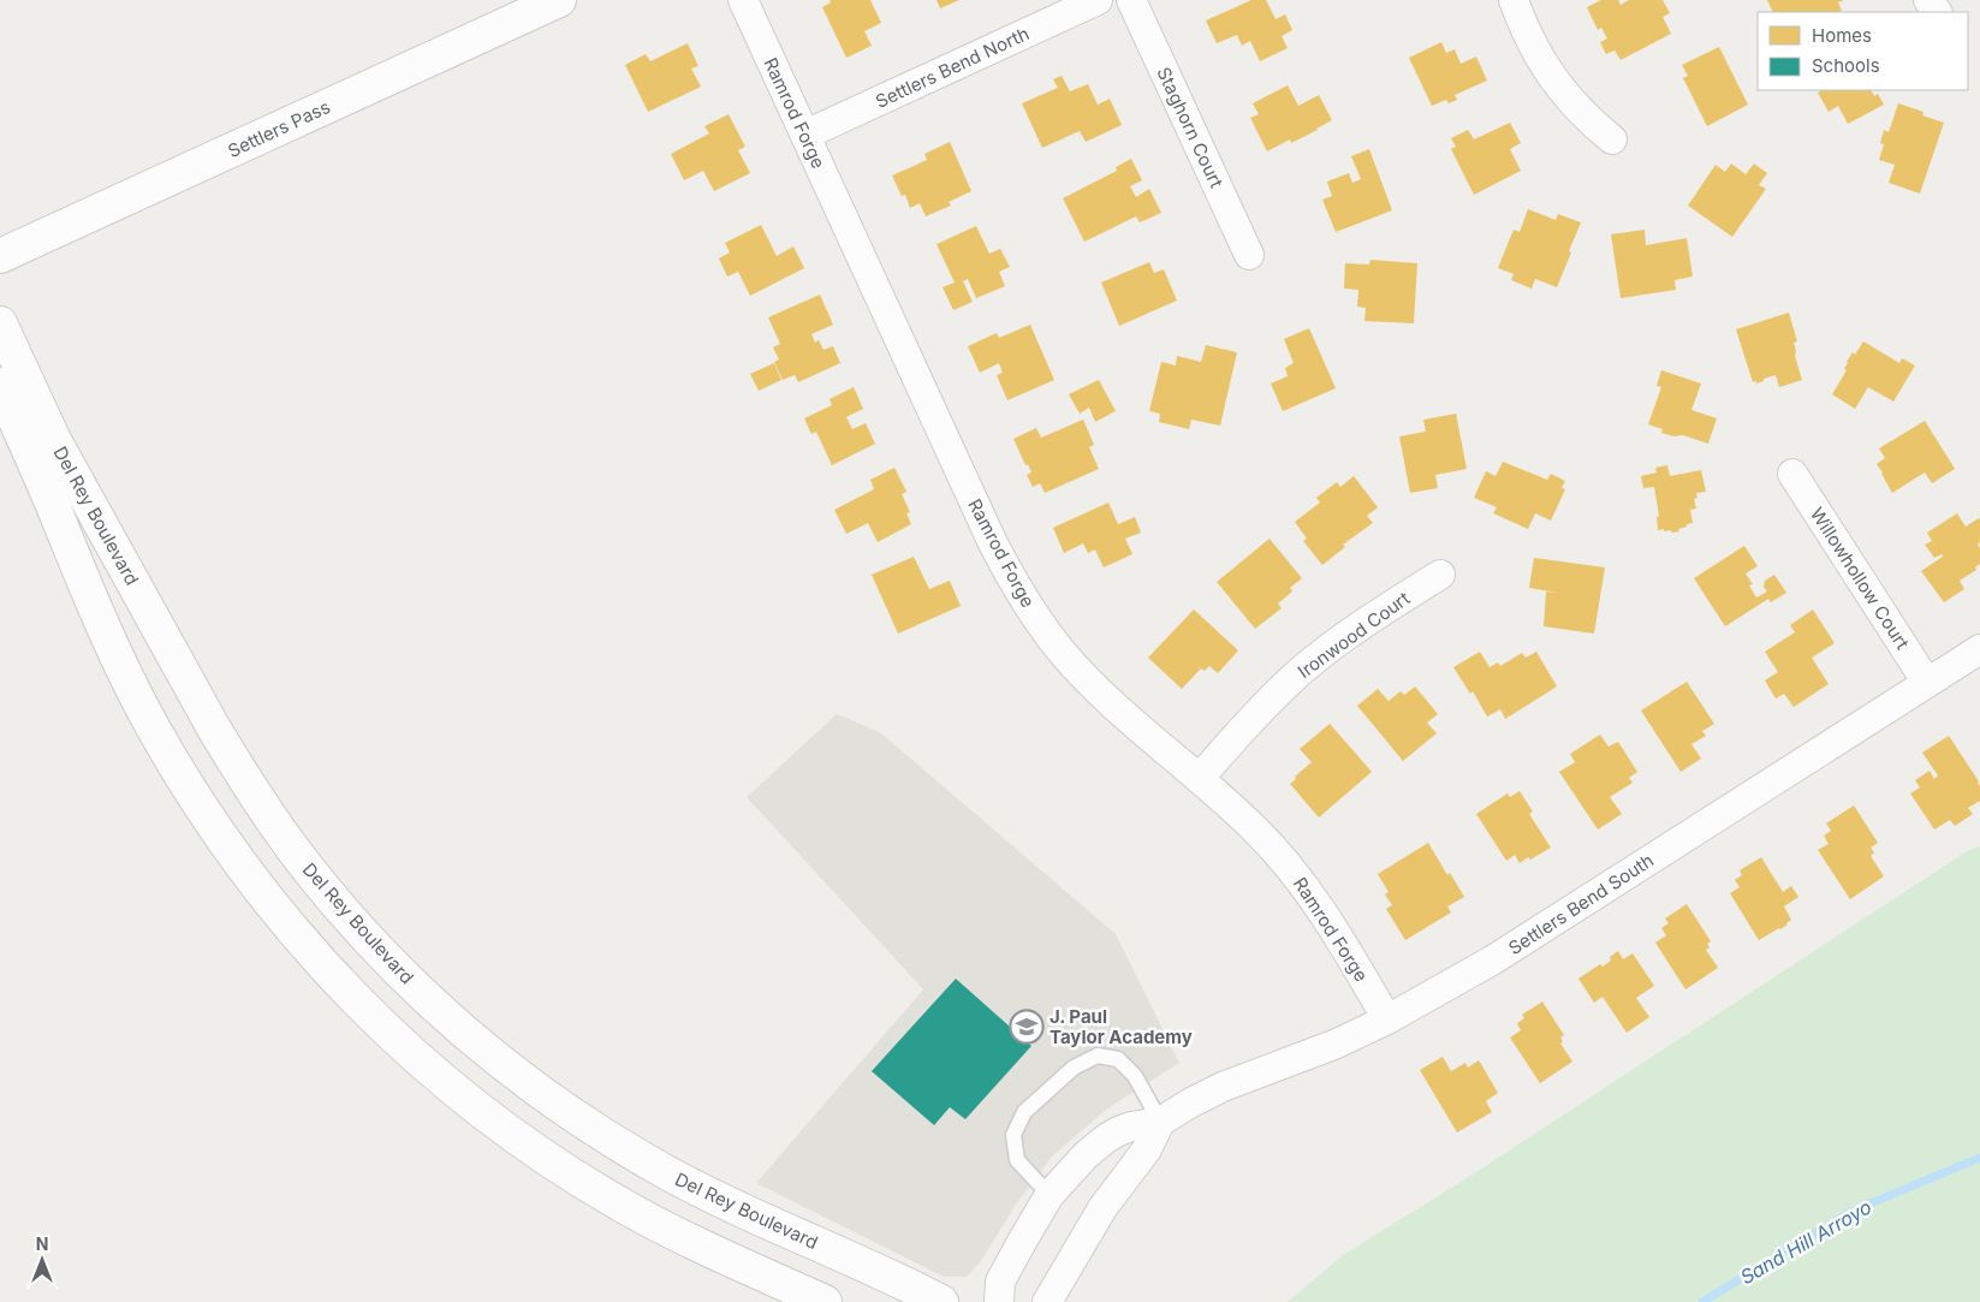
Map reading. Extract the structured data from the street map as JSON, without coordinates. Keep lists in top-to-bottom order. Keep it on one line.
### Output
{"streets":{"main road":["Settlers Pass","Del Rey Boulevard"],"street":["Settlers Bend North","Ramrod Forge","Staghorn Court","Willowhollow Court","Ironwood Court","Settlers Bend South"]},"crossings":[["Settlers Bend North","Ramrod Forge"],["Ramrod Forge","Ironwood Court"],["Ramrod Forge","Settlers Bend South"],["Willowhollow Court","Settlers Bend South"]],"water":["Sand Hill Arroyo"],"places":{"school or university":["J. Paul Taylor Academy"]},"legend":["Homes","Schools"],"north":"top"}
